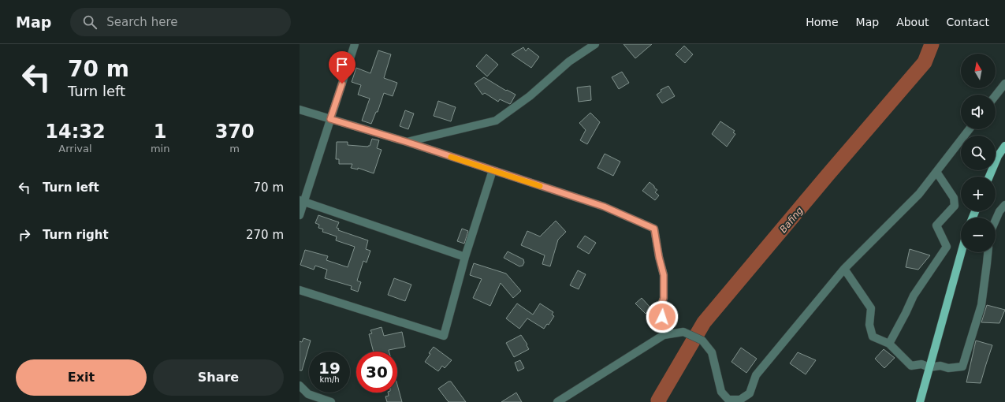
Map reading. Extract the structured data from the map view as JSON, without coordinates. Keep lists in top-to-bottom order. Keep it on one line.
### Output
{"water":["Bafing"],"north":"top","page":{"header":"Map","search":"Search here","nav":["Home","Map","About","Contact"],"turn":["70 m","Turn left"],"map_buttons":["+","−"],"eta":["14:32","Arrival","1","min","370","m"],"list":[{"name":"Turn left","value":"70 m"},{"name":"Turn right","value":"270 m"}],"speed":"19 km/h","limit":"30","buttons":["Exit","Share"]}}
